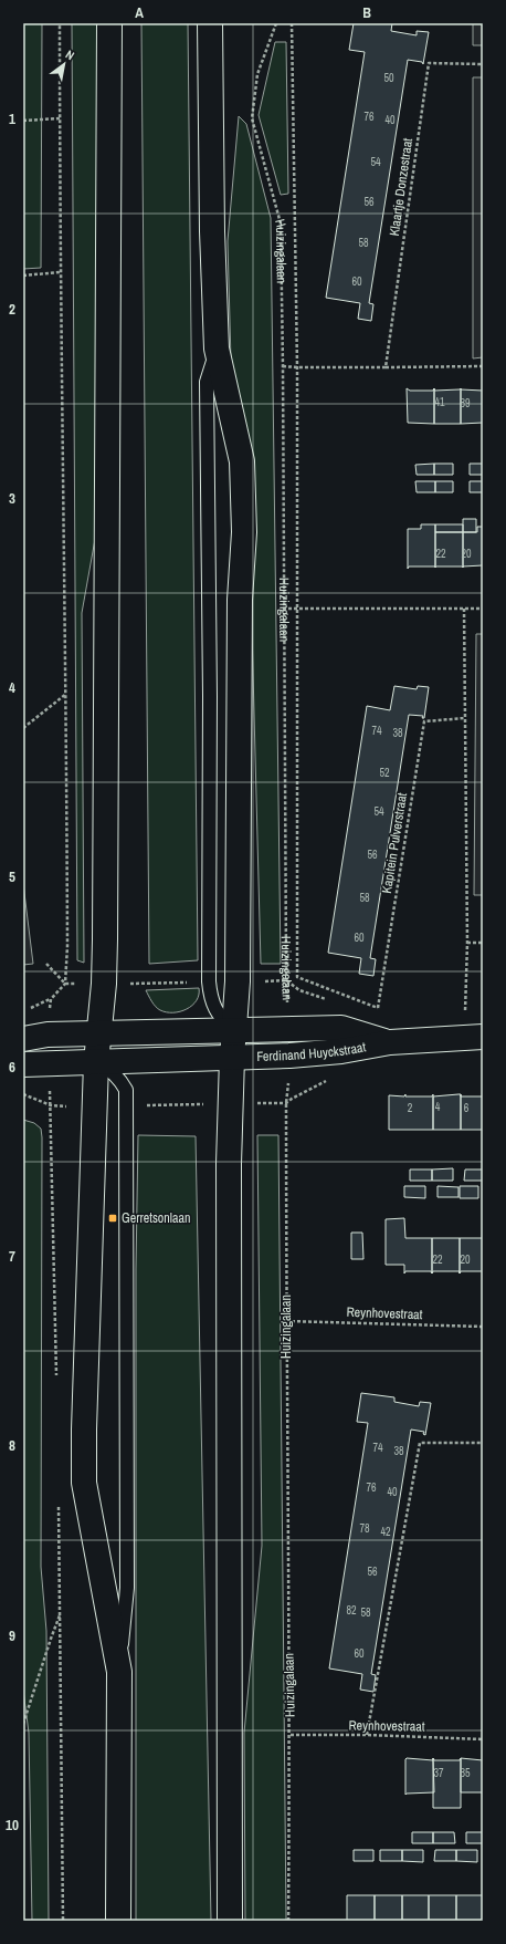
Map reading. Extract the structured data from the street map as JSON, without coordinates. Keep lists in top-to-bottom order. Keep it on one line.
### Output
{"streets":{"main road":["Ferdinand Huyckstraat"],"path":["Klaartje Donzestraat","Huizingalaan","Kapitein Pulverstraat","Reynhovestraat"]},"crossings":[["Huizingalaan","Ferdinand Huyckstraat"],["Huizingalaan","Reynhovestraat"]],"places":{"transit":["Gerretsonlaan"]},"house_numbers":["50","76","40","54","56","58","60","41","39","22","20","74","38","52","54","56","58","60","4","2","6","22","20","74","38","76","40","78","42","56","82","58","60","37","35"],"north":"top right","grid":{"columns":["A","B"],"rows":["1","2","3","4","5","6","7","8","9","10"]}}
